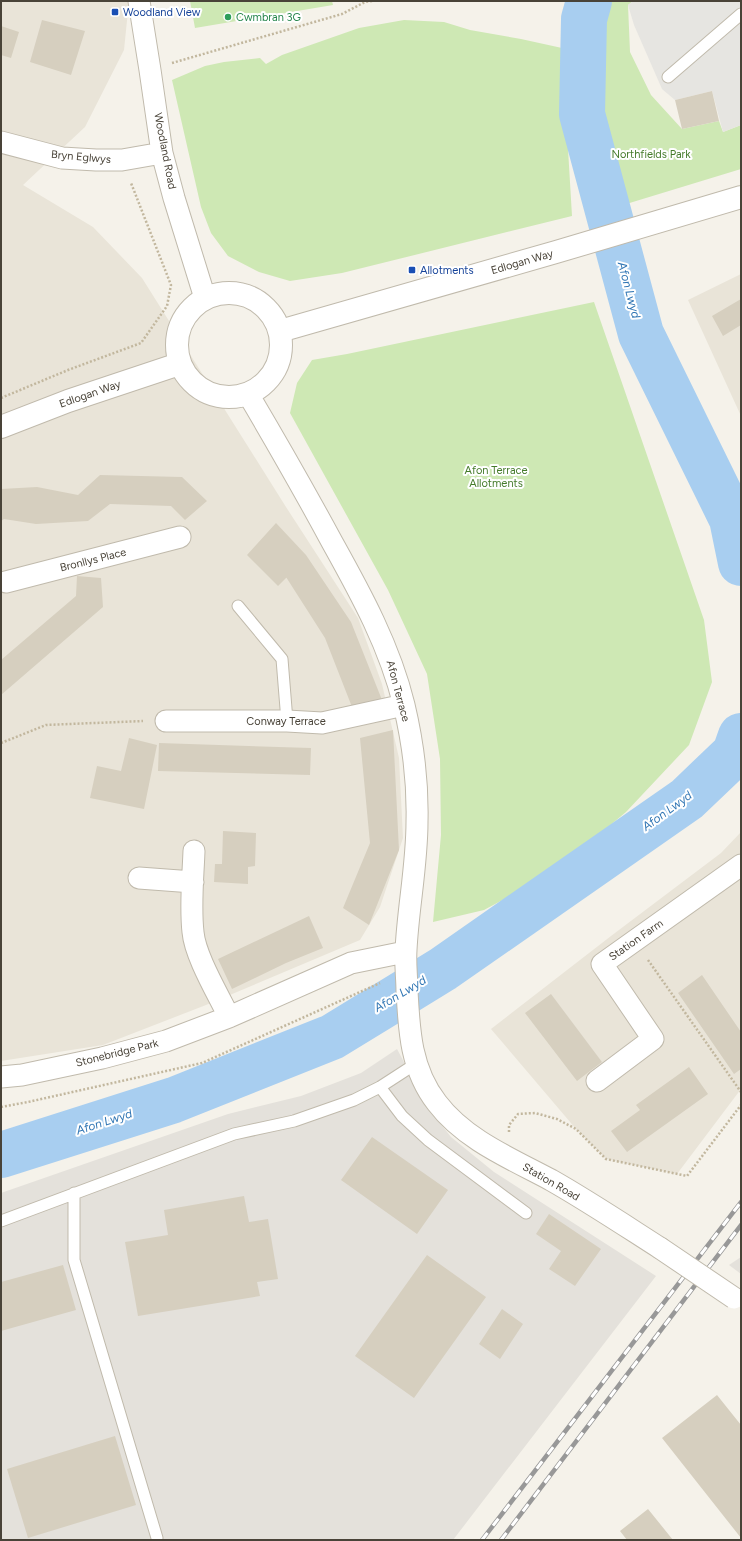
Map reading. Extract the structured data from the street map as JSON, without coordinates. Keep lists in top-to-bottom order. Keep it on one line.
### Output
{"streets":{"street":["Woodland Road","Bryn Eglwys","Edlogan Way","Bronllys Place","Afon Terrace","Conway Terrace","Station Farm","Stonebridge Park","Station Road"]},"crossings":[["Woodland Road","Bryn Eglwys"],["Woodland Road","Edlogan Way"],["Woodland Road","Afon Terrace"],["Edlogan Way","Afon Terrace"],["Afon Terrace","Conway Terrace"],["Afon Terrace","Stonebridge Park"],["Afon Terrace","Station Road"]],"water":["Afon Lwyd"],"parks":["Northfields Park","Afon Terrace Allotments"],"places":{"transit":["Woodland View","Allotments"],"other":["Cwmbran 3G"]}}
